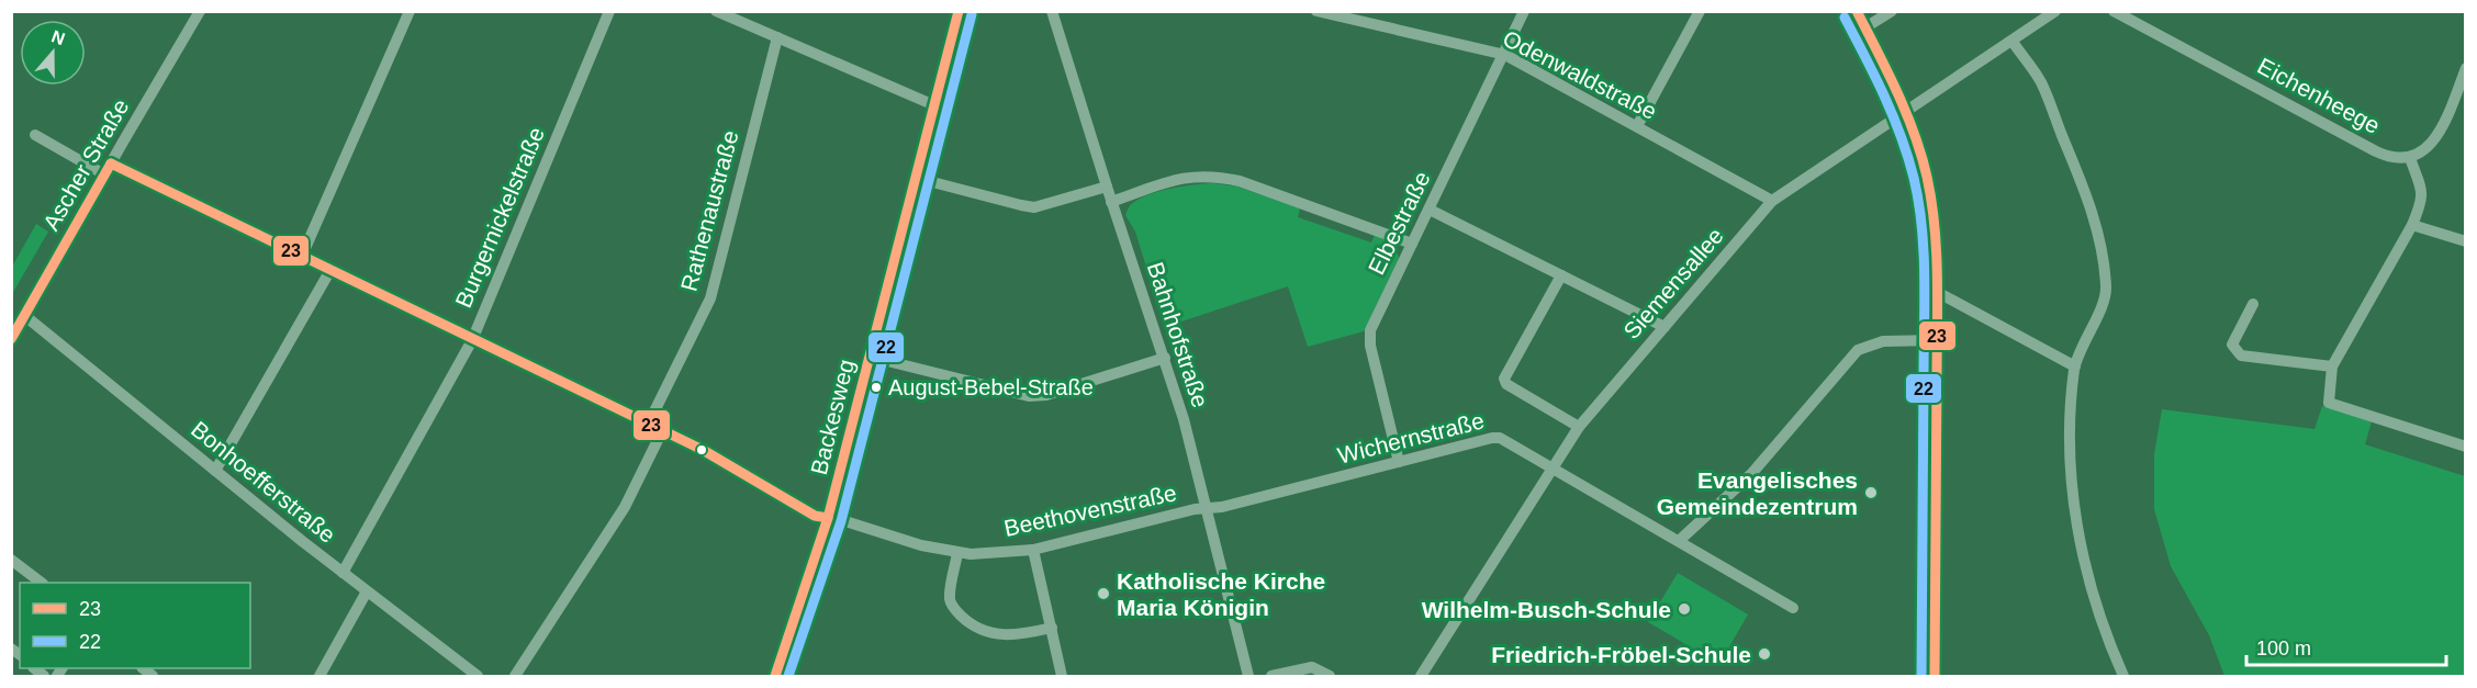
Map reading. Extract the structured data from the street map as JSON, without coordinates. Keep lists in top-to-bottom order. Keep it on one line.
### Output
{"streets":{"street":["Odenwaldstraße","Eichenheege","Ascher Straße","Rathenaustraße","Burgernickelstraße","Elbestraße","Siemensallee","Bahnhofstraße","Backesweg","Wichernstraße","Bonhoefferstraße","Beethovenstraße"]},"crossings":[["Odenwaldstraße","Elbestraße"],["Odenwaldstraße","Siemensallee"],["Ascher Straße","Bonhoefferstraße"],["Ascher Straße","Beethovenstraße"],["Rathenaustraße","Beethovenstraße"],["Burgernickelstraße","Bonhoefferstraße"],["Burgernickelstraße","Beethovenstraße"],["Elbestraße","Wichernstraße"],["Siemensallee","Wichernstraße"],["Bahnhofstraße","Wichernstraße"],["Bahnhofstraße","Beethovenstraße"],["Backesweg","Beethovenstraße"],["Wichernstraße","Beethovenstraße"]],"places":["August-Bebel-Straße","Evangelisches Gemeindezentrum","Katholische Kirche Maria Königin","Wilhelm-Busch-Schule","Friedrich-Fröbel-Schule"],"lines":["transit line 23","transit line 22"],"legend":["23","22"],"scale_bar":"100 m","north":"top"}
